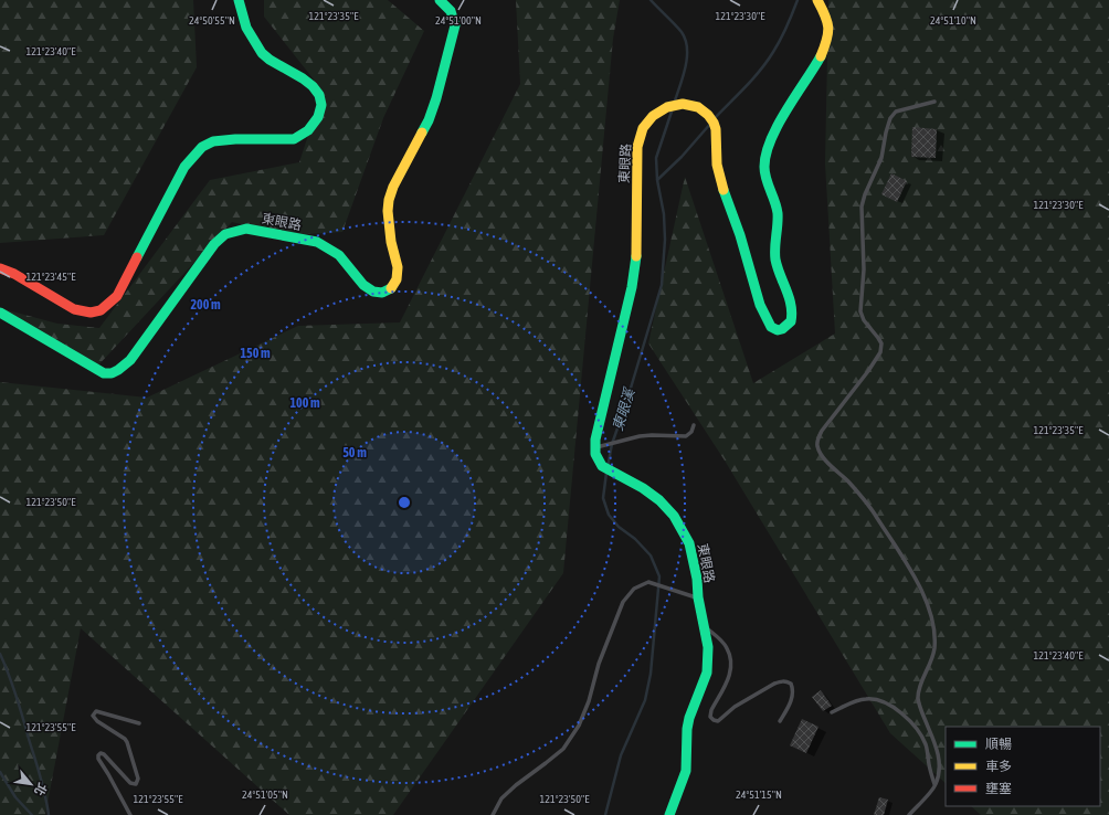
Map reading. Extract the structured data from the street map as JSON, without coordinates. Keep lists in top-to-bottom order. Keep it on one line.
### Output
{"streets":{"street":["東眼路"]},"water":["東眼溪"],"legend":["順暢","車多","壅塞"],"north":"bottom right","coordinates":["121°23'30\"E","121°23'35\"E","24°50'55\"N","24°51'00\"N","24°51'10\"N","121°23'40\"E","121°23'45\"E","121°23'50\"E","121°23'55\"E","24°51'05\"N","24°51'15\"N"],"rings":["200 m","150 m","100 m","50 m"]}
